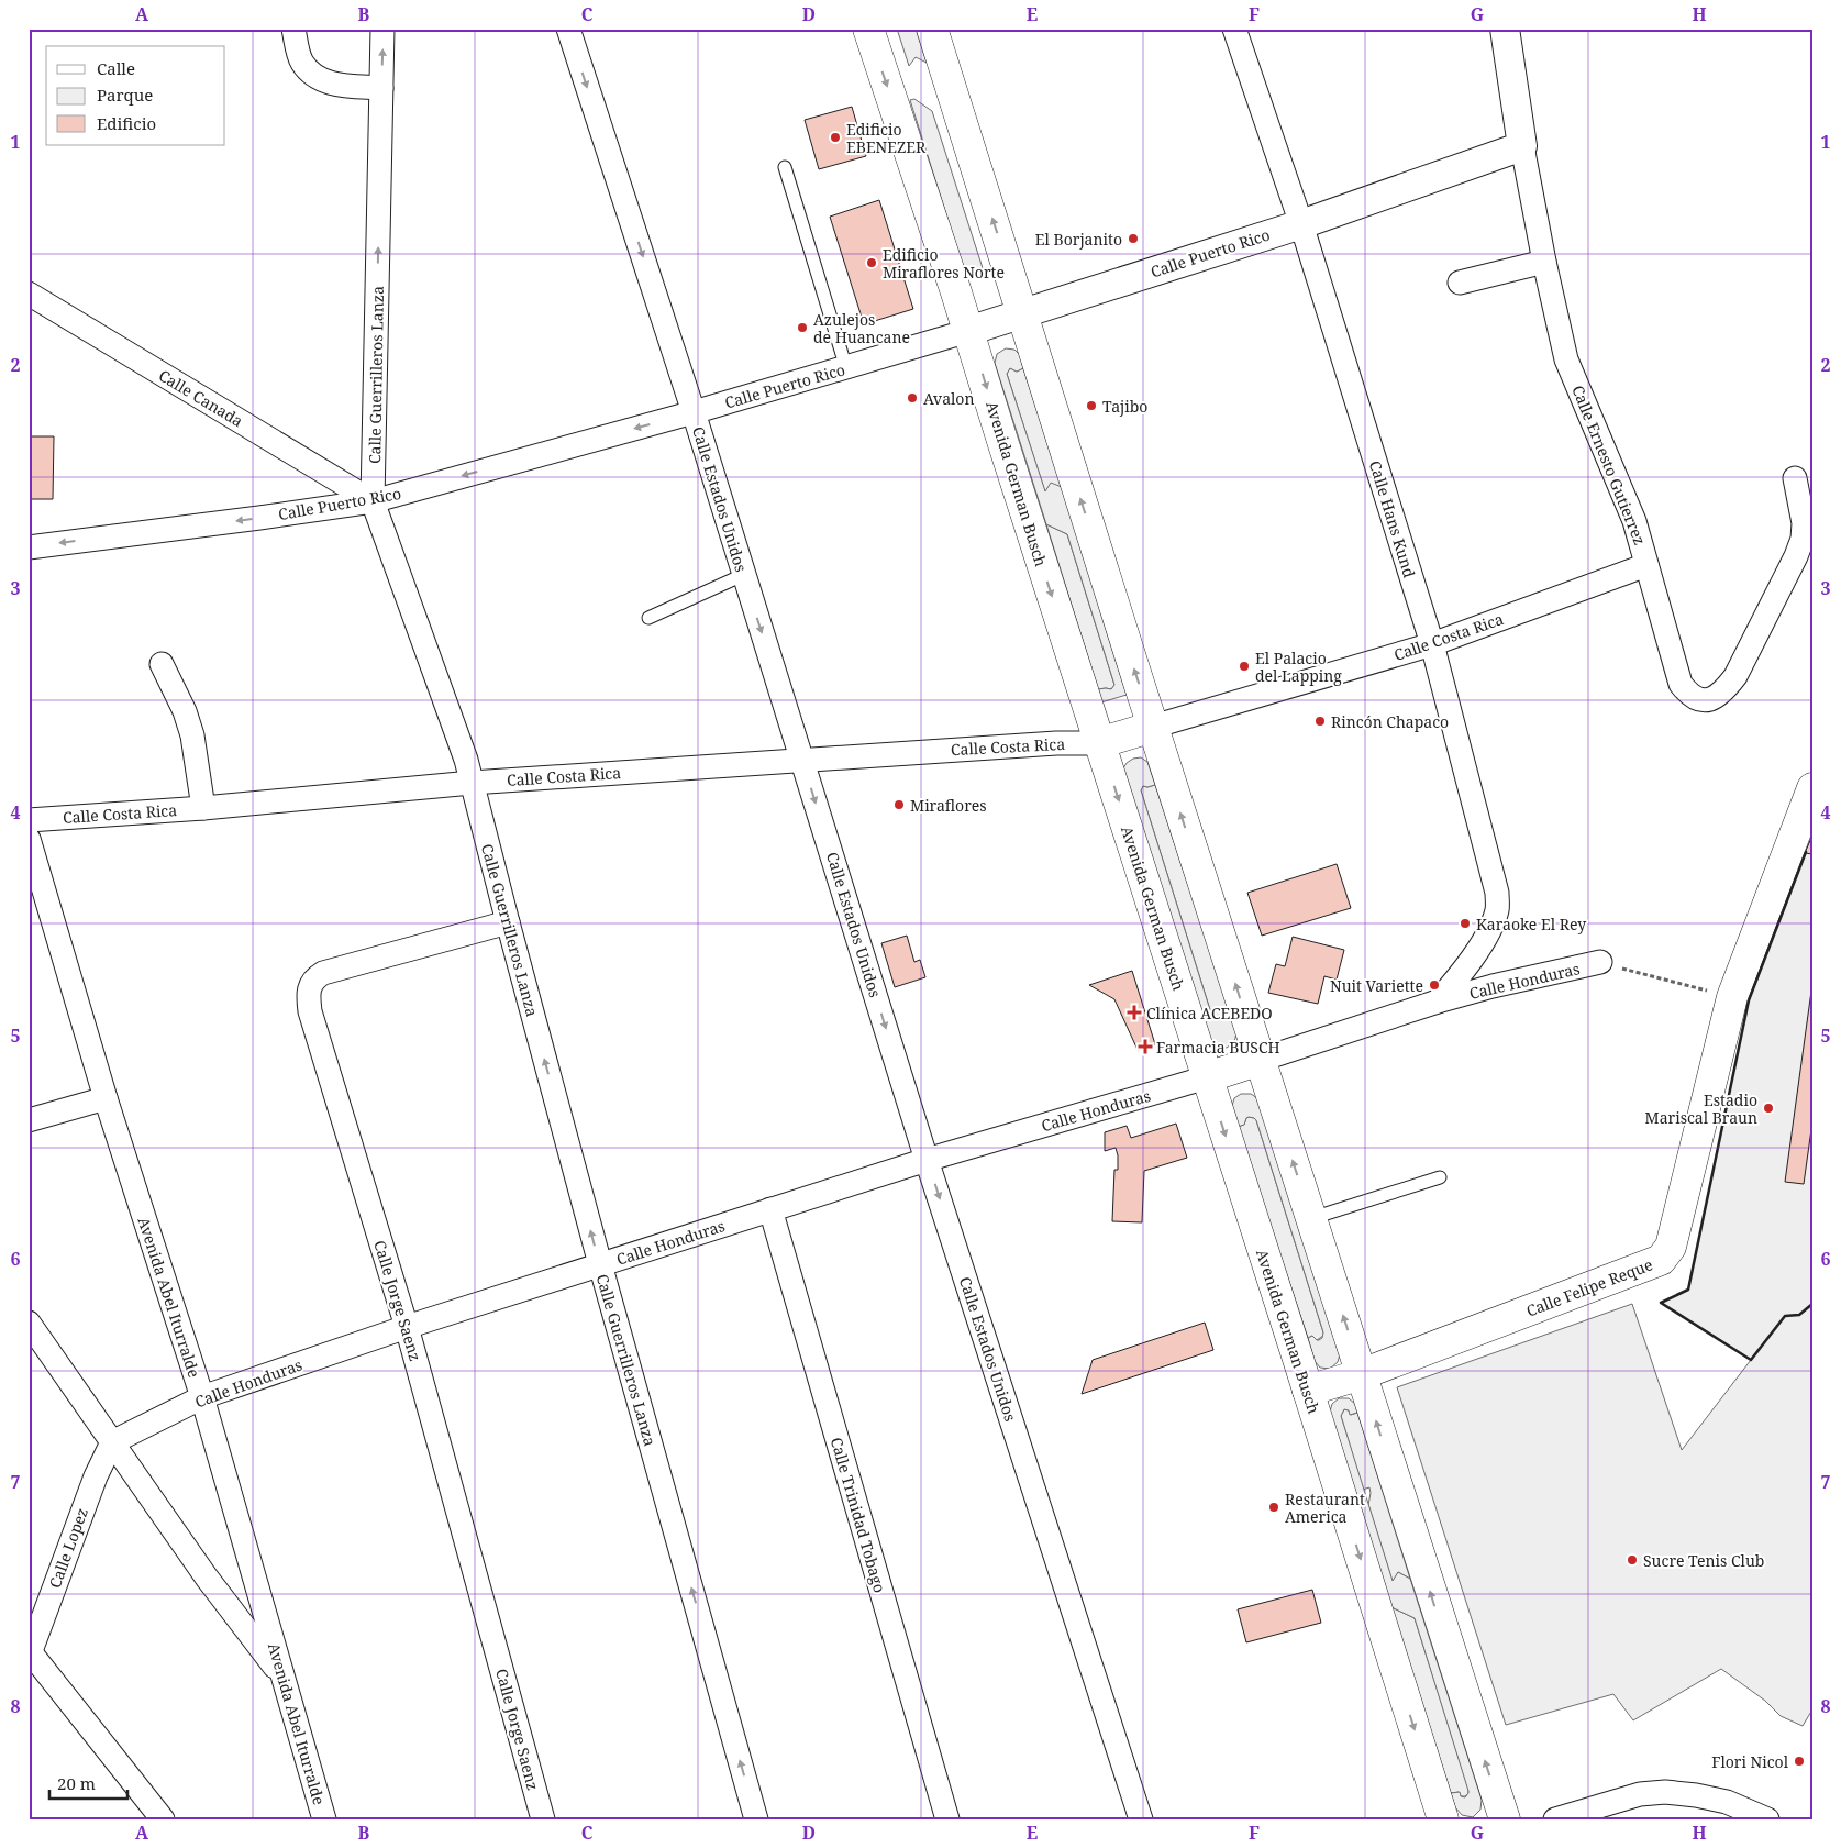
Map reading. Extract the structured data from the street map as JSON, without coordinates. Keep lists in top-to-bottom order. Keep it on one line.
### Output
{"streets":{"main road":["Avenida German Busch","Calle Felipe Reque"],"street":["Calle Puerto Rico","Calle Guerrilleros Lanza","Calle Canada","Calle Ernesto Gutierrez","Calle Estados Unidos","Calle Hans Kund","Calle Costa Rica","Calle Honduras","Avenida Abel Iturralde","Calle Jorge Saenz","Calle Trinidad Tobago","Calle Lopez"]},"crossings":[["Calle Puerto Rico","Calle Guerrilleros Lanza"],["Calle Puerto Rico","Calle Canada"],["Calle Puerto Rico","Calle Ernesto Gutierrez"],["Calle Puerto Rico","Avenida German Busch"],["Calle Puerto Rico","Calle Estados Unidos"],["Calle Puerto Rico","Calle Hans Kund"],["Calle Guerrilleros Lanza","Calle Canada"],["Calle Guerrilleros Lanza","Calle Costa Rica"],["Calle Guerrilleros Lanza","Calle Honduras"],["Calle Guerrilleros Lanza","Calle Jorge Saenz"],["Calle Ernesto Gutierrez","Calle Costa Rica"],["Avenida German Busch","Calle Costa Rica"],["Avenida German Busch","Calle Honduras"],["Avenida German Busch","Calle Felipe Reque"],["Calle Estados Unidos","Calle Costa Rica"],["Calle Estados Unidos","Calle Honduras"],["Calle Hans Kund","Calle Costa Rica"],["Calle Hans Kund","Calle Honduras"],["Calle Honduras","Avenida Abel Iturralde"],["Calle Honduras","Calle Jorge Saenz"],["Calle Honduras","Calle Trinidad Tobago"],["Calle Honduras","Calle Lopez"]],"one_way":["Calle Puerto Rico","Calle Guerrilleros Lanza","Calle Estados Unidos"],"places":{"other":["Edificio EBENEZER","El Borjanito","Edificio Miraflores Norte","Azulejos de Huancane","Avalon","Tajibo","El Palacio del Lapping","Rincón Chapaco","Miraflores","Karaoke El Rey","Nuit Variette","Estadio Mariscal Braun","Restaurant America","Sucre Tenis Club","Flori Nicol"],"health":["Clínica ACEBEDO","Farmacia BUSCH"]},"legend":["Calle","Parque","Edificio"],"scale_bar":"20 m","grid":{"columns":["A","B","C","D","E","F","G","H"],"rows":["1","2","3","4","5","6","7","8"]}}
